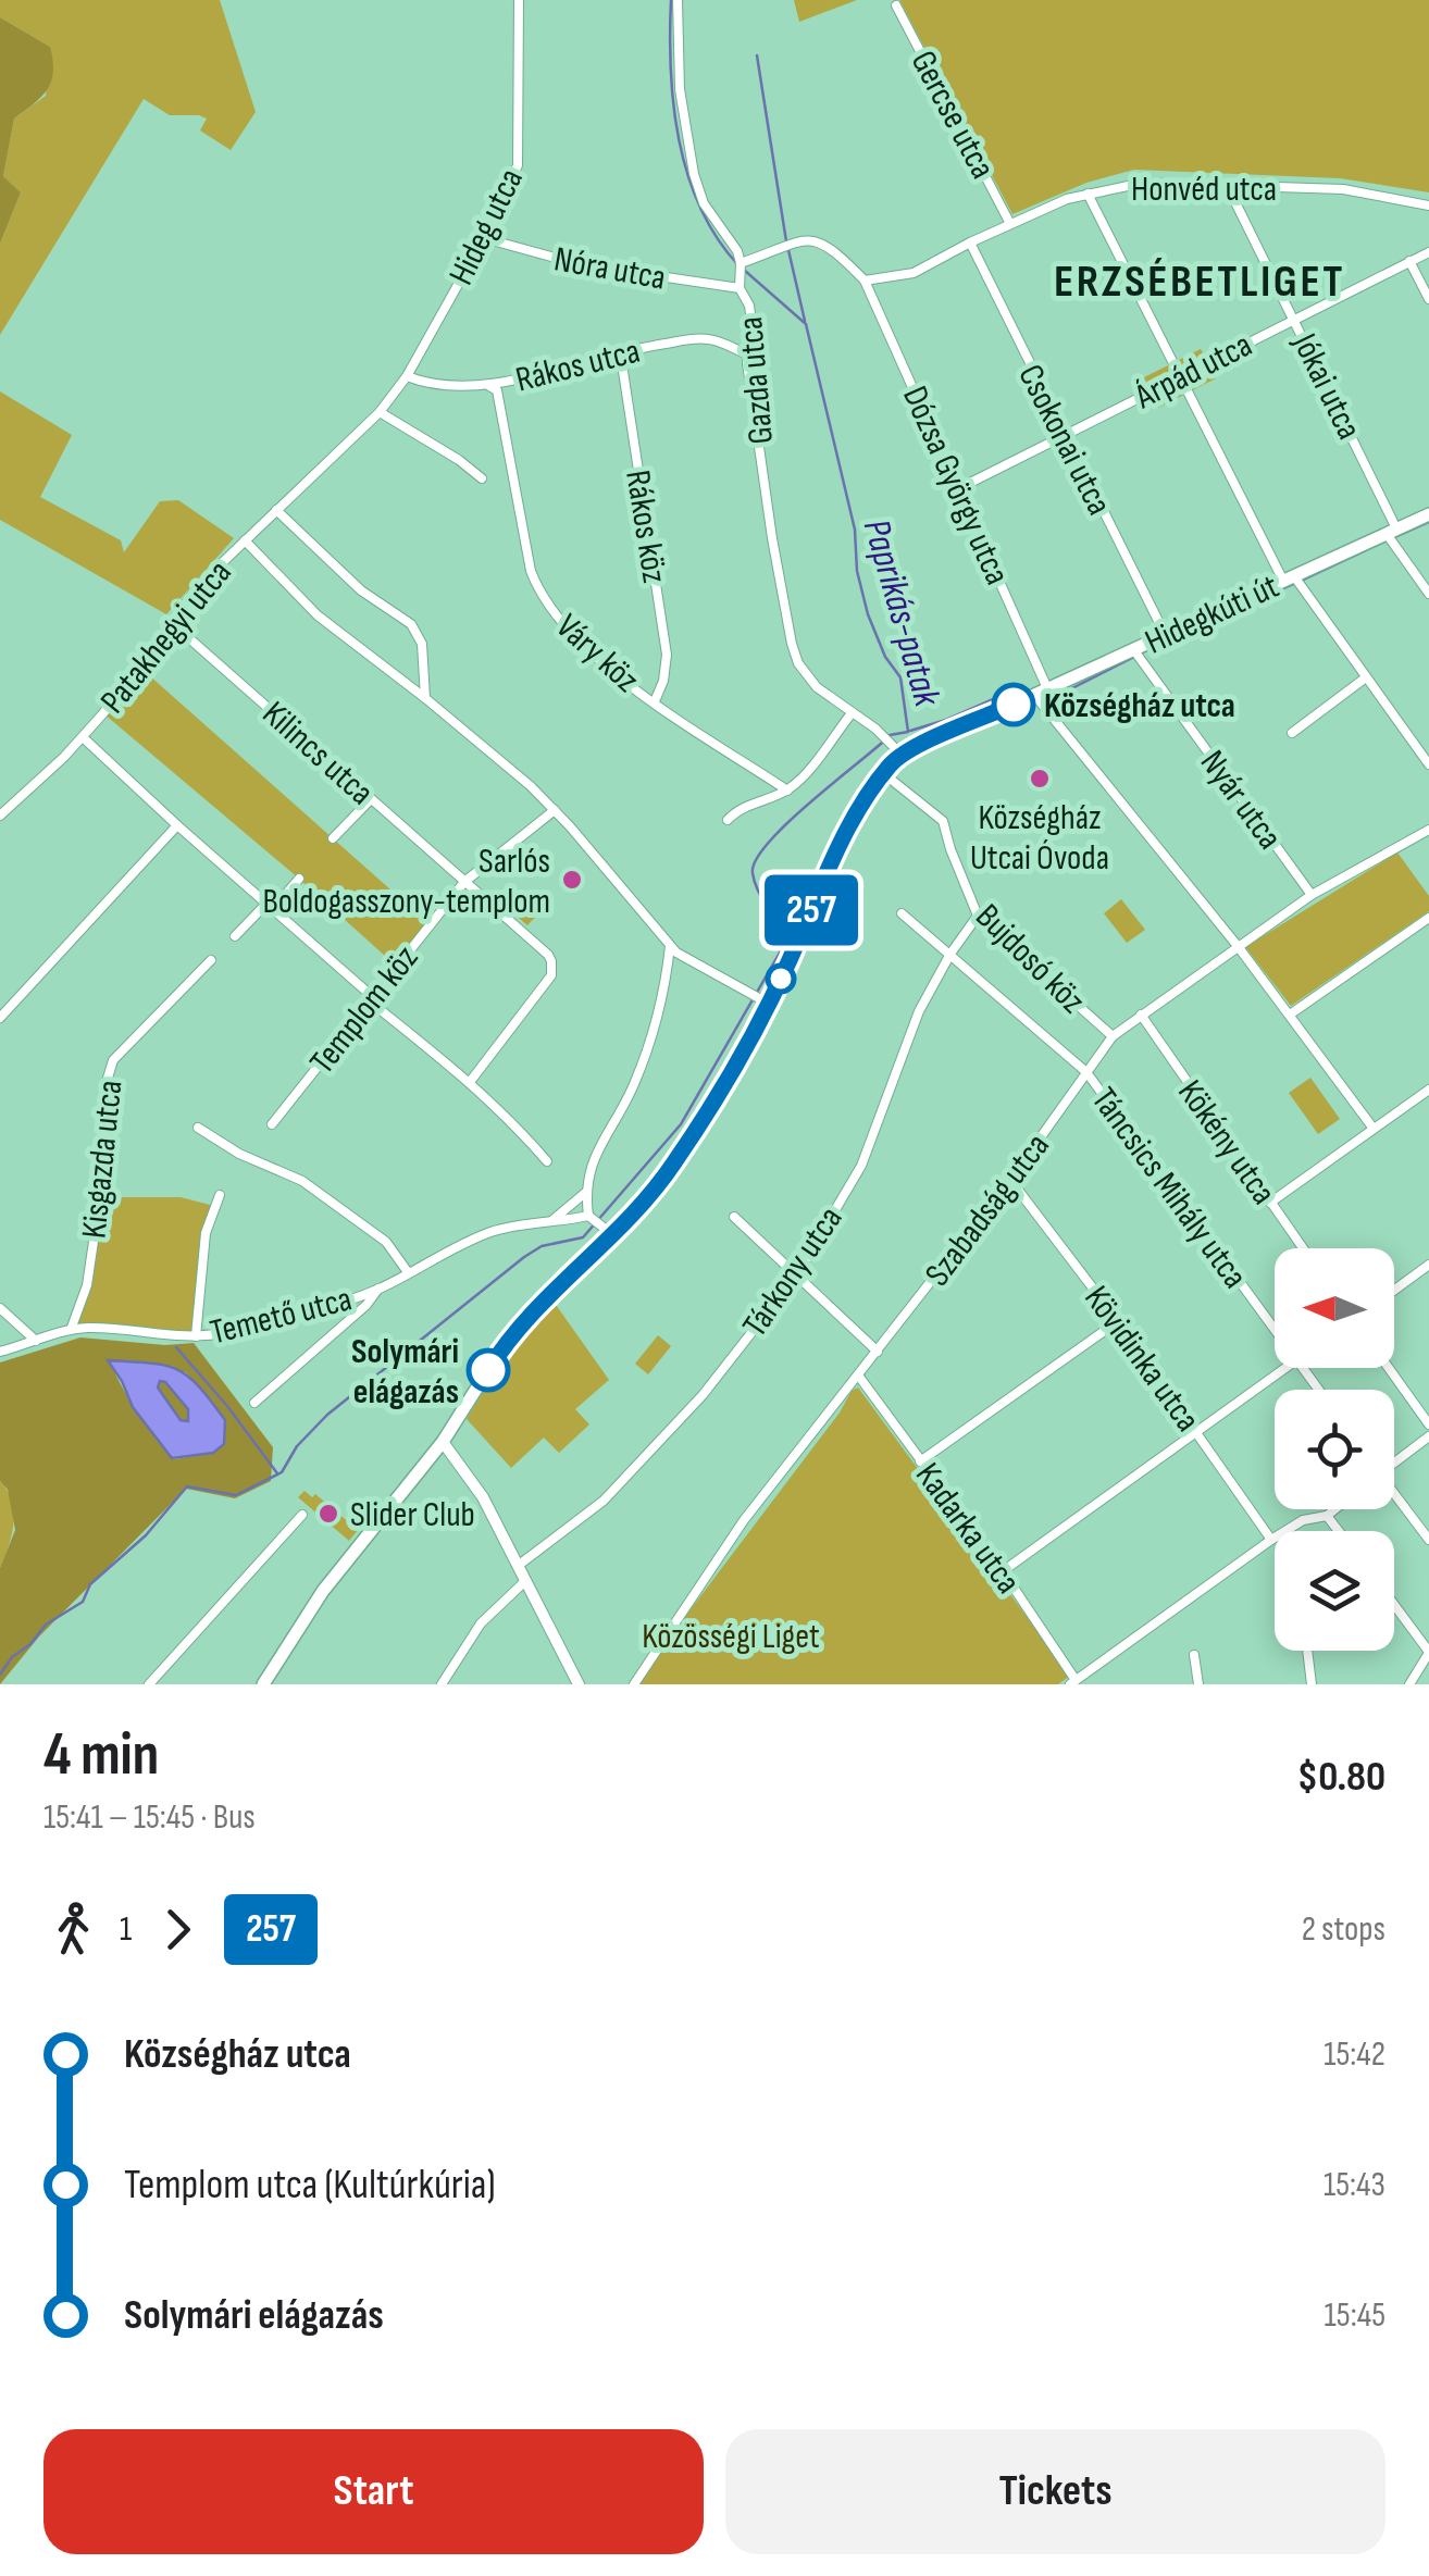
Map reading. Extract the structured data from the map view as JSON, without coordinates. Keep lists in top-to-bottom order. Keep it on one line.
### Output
{"streets":{"main road":["Hidegkúti út"],"street":["Gercse utca","Honvéd utca","Hideg utca","Nóra utca","Rákos utca","Árpád utca","Gazda utca","Jókai utca","Csokonai utca","Dózsa György utca","Rákos köz","Patakhegyi utca","Váry köz","Kilincs utca","Nyár utca","Bujdosó köz","Templom köz","Kökény utca","Kisgazda utca","Táncsics Mihály utca","Szabadság utca","Tárkony utca","Temető utca","Kövidinka utca","Kadarka utca"]},"crossings":[["Gercse utca","Honvéd utca"],["Honvéd utca","Jókai utca"],["Honvéd utca","Csokonai utca"],["Honvéd utca","Dózsa György utca"],["Hideg utca","Nóra utca"],["Hideg utca","Rákos utca"],["Hideg utca","Patakhegyi utca"],["Nóra utca","Gazda utca"],["Rákos utca","Gazda utca"],["Rákos utca","Rákos köz"],["Rákos utca","Patakhegyi utca"],["Rákos utca","Váry köz"],["Árpád utca","Jókai utca"],["Árpád utca","Csokonai utca"],["Árpád utca","Dózsa György utca"],["Gazda utca","Hidegkúti út"],["Jókai utca","Hidegkúti út"],["Csokonai utca","Hidegkúti út"],["Dózsa György utca","Hidegkúti út"],["Rákos köz","Váry köz"],["Hidegkúti út","Nyár utca"],["Hidegkúti út","Bujdosó köz"],["Patakhegyi utca","Kilincs utca"],["Kilincs utca","Templom köz"],["Nyár utca","Szabadság utca"],["Bujdosó köz","Szabadság utca"],["Bujdosó köz","Tárkony utca"],["Kökény utca","Szabadság utca"],["Kisgazda utca","Temető utca"],["Táncsics Mihály utca","Szabadság utca"],["Táncsics Mihály utca","Tárkony utca"],["Szabadság utca","Kövidinka utca"],["Szabadság utca","Kadarka utca"]],"districts":["ERZSÉBETLIGET"],"water":["Paprikás-patak"],"parks":["Közösségi Liget"],"places":["Községház utca","Községház Utcai Óvoda","Sarlós Boldogasszony-templom","Solymári elágazás","Slider Club"],"lines":["bus line 257"],"north":"left","page":{"on_map":"257","heading":["4 min","15:41 – 15:45 · Bus","$0.80"],"legs":["1","257","2 stops"],"list":[{"name":"Községház utca","value":"15:42"},{"name":"Templom utca (Kultúrkúria)","value":"15:43"},{"name":"Solymári elágazás","value":"15:45"}],"buttons":["Start","Tickets"]}}
